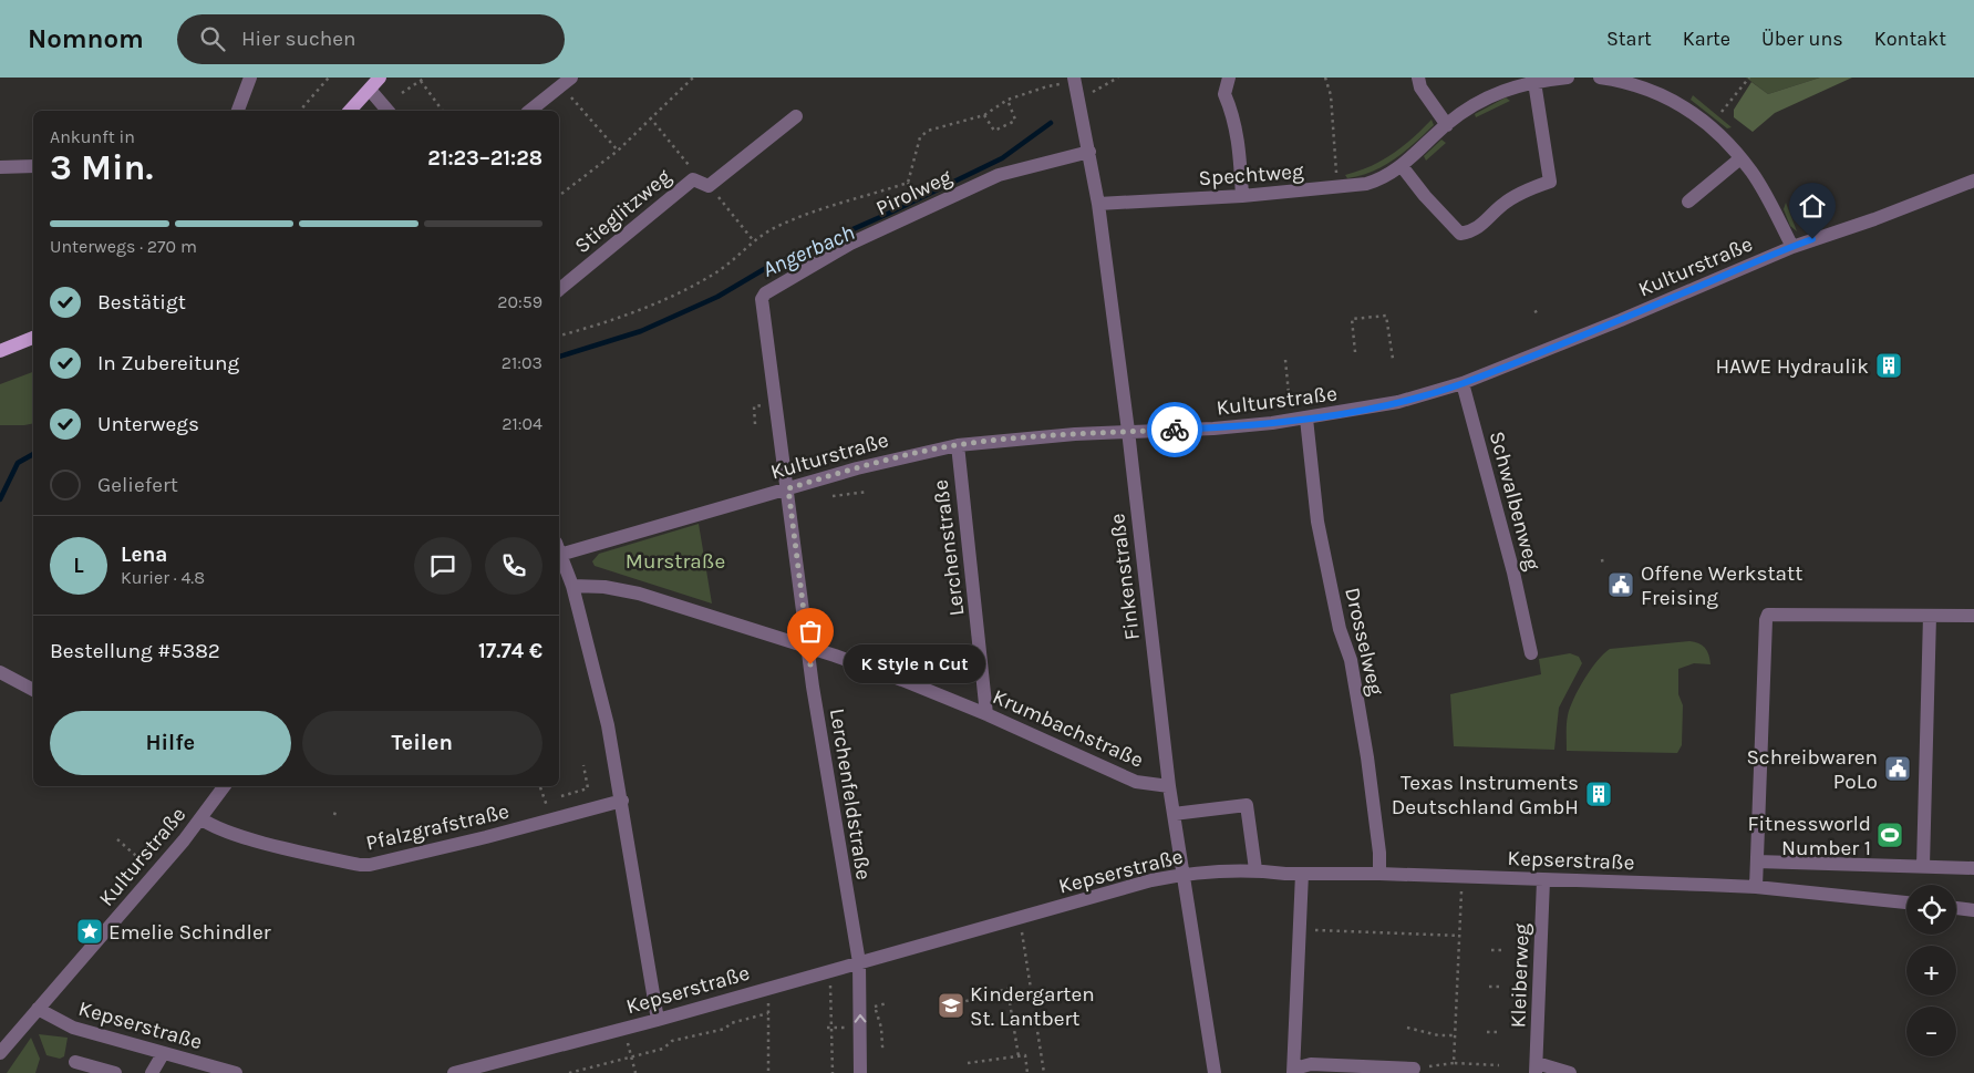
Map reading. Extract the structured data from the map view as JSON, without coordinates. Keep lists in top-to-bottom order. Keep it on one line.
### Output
{"streets":{"street":["Spechtweg","Pirolweg","Stieglitzweg","Kulturstraße","Schwalbenweg","Lerchenstraße","Finkenstraße","Drosselweg","Krumbachstraße","Lerchenfeldstraße","Pfalzgrafstraße","Kepserstraße","Kleiberweg"]},"crossings":[["Spechtweg","Finkenstraße"],["Pirolweg","Finkenstraße"],["Pirolweg","Lerchenfeldstraße"],["Kulturstraße","Schwalbenweg"],["Kulturstraße","Lerchenstraße"],["Kulturstraße","Finkenstraße"],["Kulturstraße","Drosselweg"],["Kulturstraße","Lerchenfeldstraße"],["Kulturstraße","Pfalzgrafstraße"],["Kulturstraße","Kepserstraße"],["Lerchenstraße","Krumbachstraße"],["Finkenstraße","Krumbachstraße"],["Finkenstraße","Kepserstraße"],["Drosselweg","Kepserstraße"],["Krumbachstraße","Lerchenfeldstraße"],["Lerchenfeldstraße","Kepserstraße"],["Kepserstraße","Kleiberweg"]],"water":["Angerbach"],"parks":["Murstraße"],"places":{"building":["HAWE Hydraulik","Texas Instruments Deutschland GmbH"],"public building":["Offene Werkstatt Freising","Schreibwaren PoLo"],"other":["K Style n Cut"],"sports":["Fitnessworld Number 1"],"place":["Emelie Schindler"],"school or university":["Kindergarten St. Lantbert"]},"page":{"header":"Nomnom","search":"Hier suchen","nav":["Start","Karte","Über uns","Kontakt"],"heading":["3 Min.","Ankunft in","21:23–21:28"],"panel":["Lena","Kurier · 4.8","Bestellung #5382","17.74 €"],"bar":"Unterwegs · 270 m","list":[["Bestätigt","20:59"],["In Zubereitung","21:03"],["Unterwegs","21:04"],"Geliefert"],"round":"L","bubble":"K Style n Cut","buttons":["Hilfe","Teilen"],"map_buttons":["+","−"]}}
